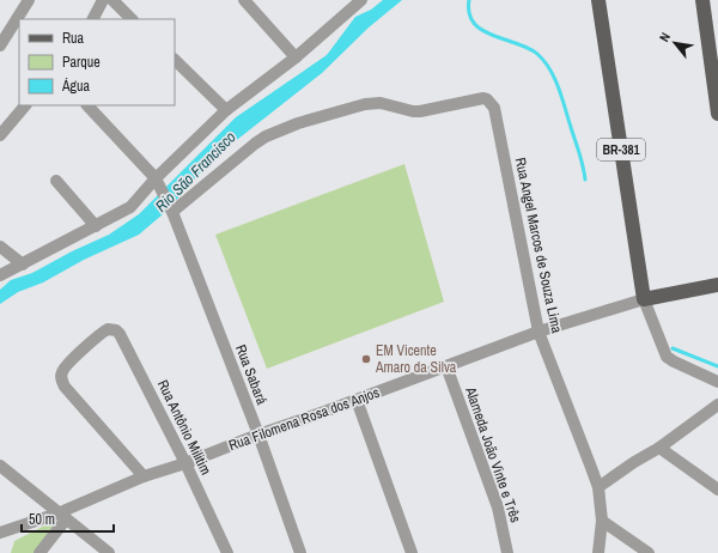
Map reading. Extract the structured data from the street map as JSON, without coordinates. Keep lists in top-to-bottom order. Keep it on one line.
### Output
{"streets":{"main road":["BR-381","Rua Filomena Rosa dos Anjos"],"street":["Rua Angel Marcos de Souza Lima","Rua Sabará","Rua Antônio Militim","Alameda João Vinte e Três"]},"crossings":[["BR-381","Rua Filomena Rosa dos Anjos"],["Rua Angel Marcos de Souza Lima","Rua Sabará"],["Rua Angel Marcos de Souza Lima","Rua Filomena Rosa dos Anjos"],["Rua Sabará","Rua Filomena Rosa dos Anjos"],["Rua Filomena Rosa dos Anjos","Rua Antônio Militim"],["Rua Filomena Rosa dos Anjos","Alameda João Vinte e Três"]],"water":["Rio São Francisco"],"places":["EM Vicente Amaro da Silva"],"legend":["Rua","Parque","Água"],"scale_bar":"50 m","north":"top left"}
